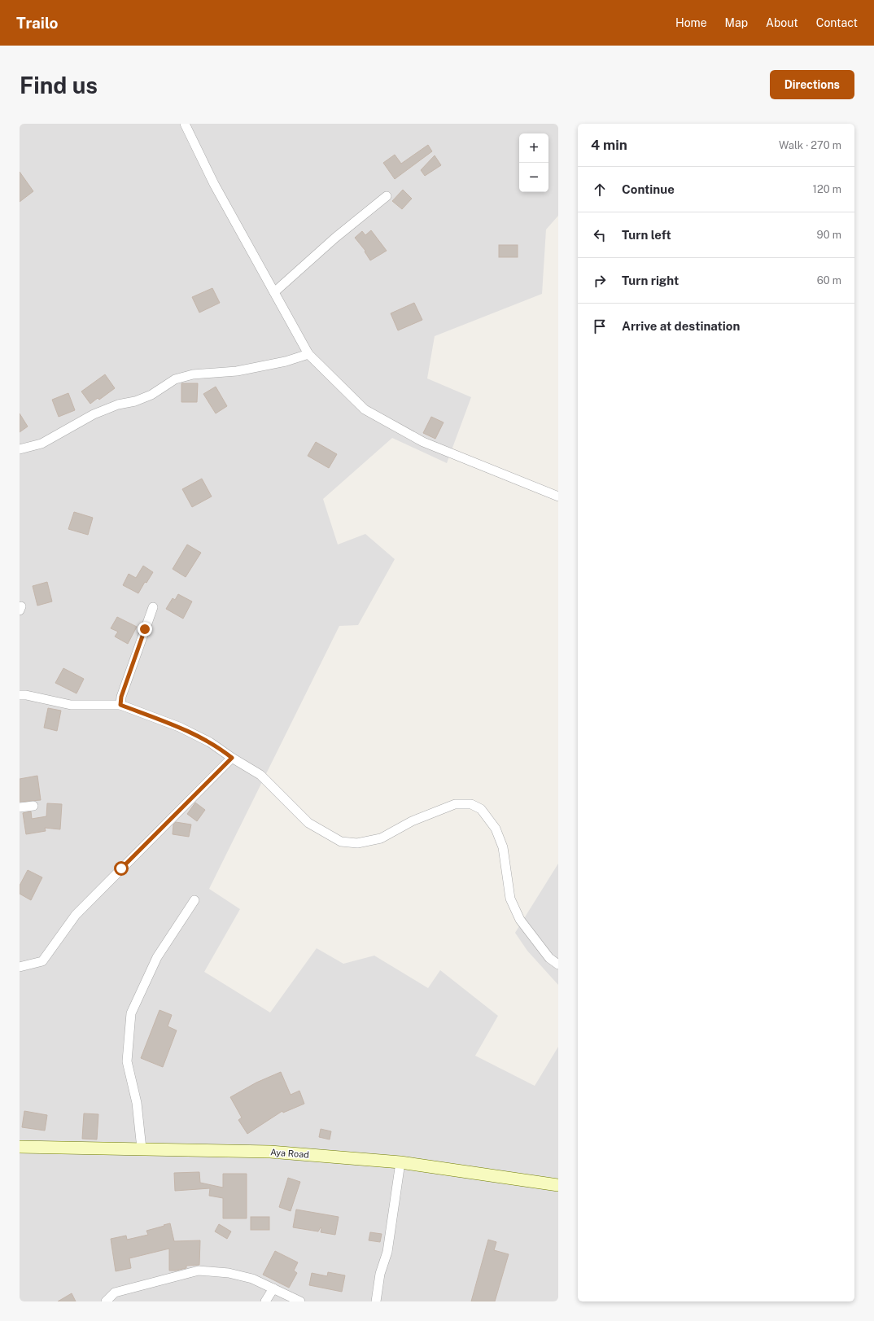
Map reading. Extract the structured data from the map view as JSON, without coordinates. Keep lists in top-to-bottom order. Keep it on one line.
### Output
{"streets":{"street":["Aya Road"]},"page":{"header":"Trailo","nav":["Home","Map","About","Contact"],"buttons":"Directions","title":"Find us","heading":["4 min","Walk · 270 m"],"map_buttons":["+","−"],"list":[["Continue","120 m"],["Turn left","90 m"],["Turn right","60 m"],"Arrive at destination"]}}
